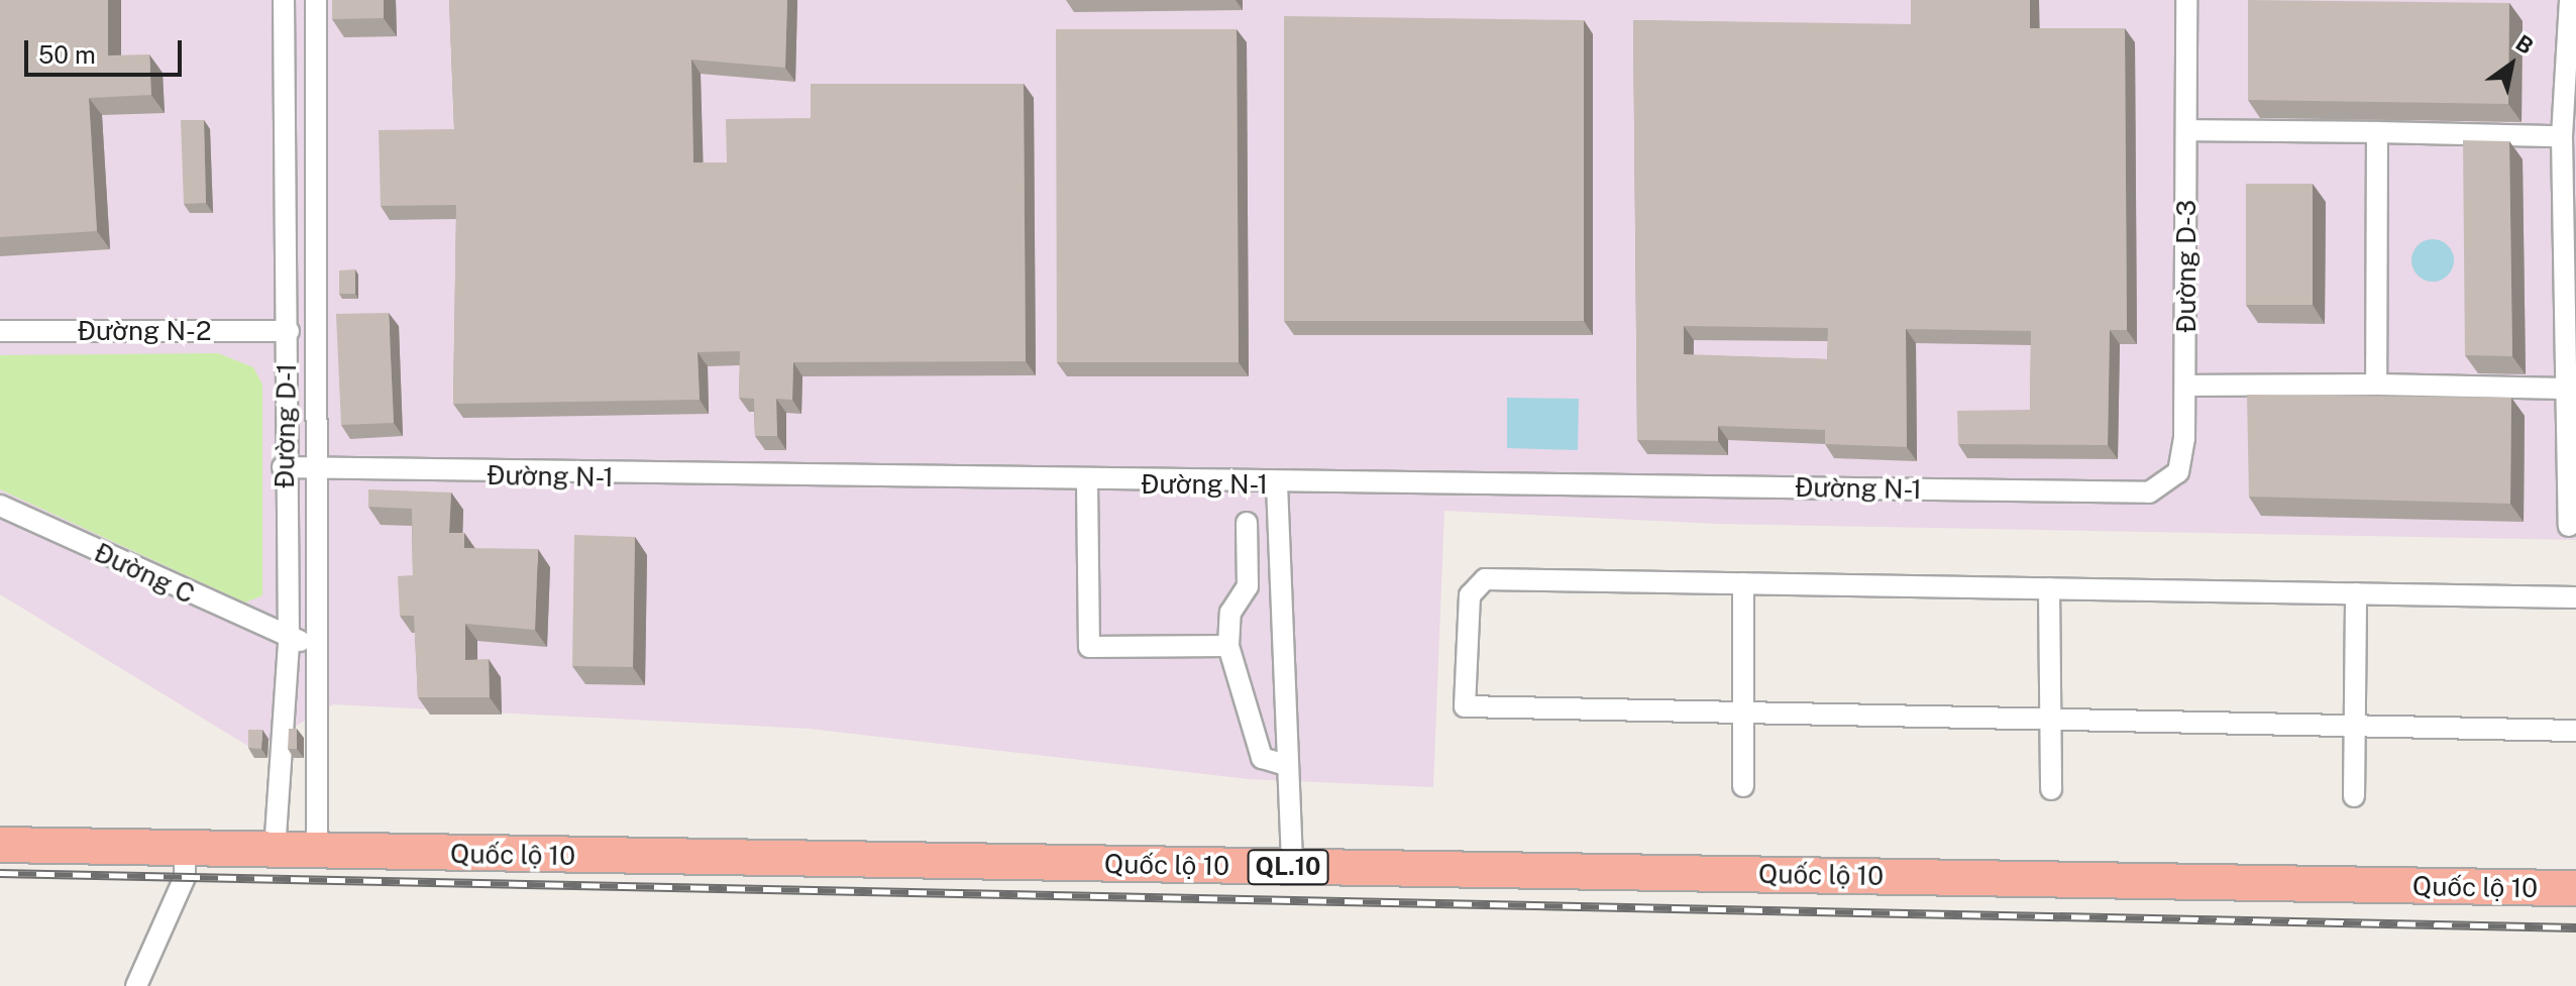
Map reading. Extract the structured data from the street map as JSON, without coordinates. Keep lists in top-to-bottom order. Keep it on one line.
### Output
{"streets":{"highway":["Quốc lộ 10","QL.10"],"street":["Đường D-3","Đường N-2","Đường D-1","Đường N-1","Đường C"]},"crossings":[["Đường D-3","Đường N-1"],["Đường N-2","Đường D-1"],["Đường D-1","Đường N-1"],["Đường D-1","Đường C"],["Đường D-1","Quốc lộ 10"]],"scale_bar":"50 m","north":"top right"}
